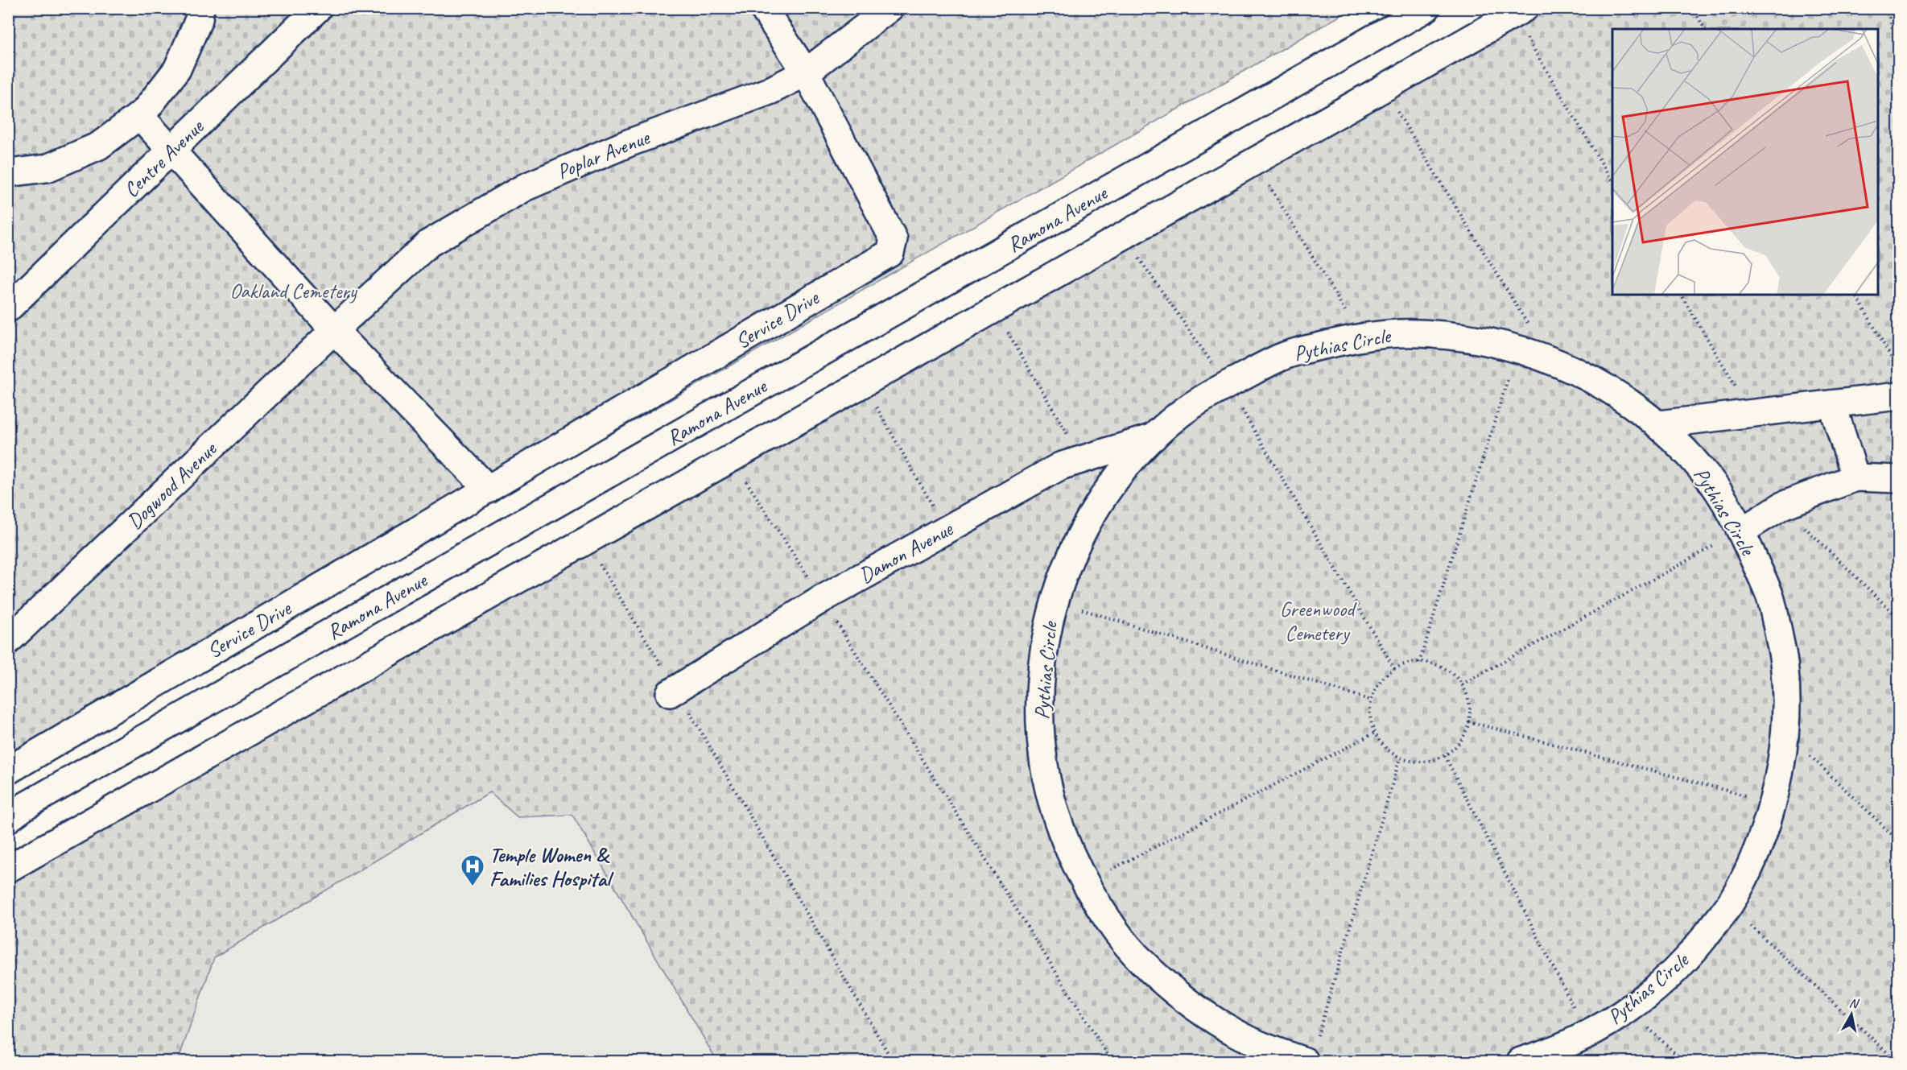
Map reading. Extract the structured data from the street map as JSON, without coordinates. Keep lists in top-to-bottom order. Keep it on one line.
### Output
{"streets":{"street":["Poplar Avenue","Centre Avenue","Ramona Avenue","Service Drive","Pythias Circle","Dogwood Avenue","Damon Avenue"]},"crossings":[["Poplar Avenue","Service Drive"],["Poplar Avenue","Dogwood Avenue"],["Pythias Circle","Damon Avenue"]],"parks":["Oakland Cemetery","Greenwood Cemetery"],"places":{"hospital":["Temple Women & Families Hospital"]},"north":"top"}
